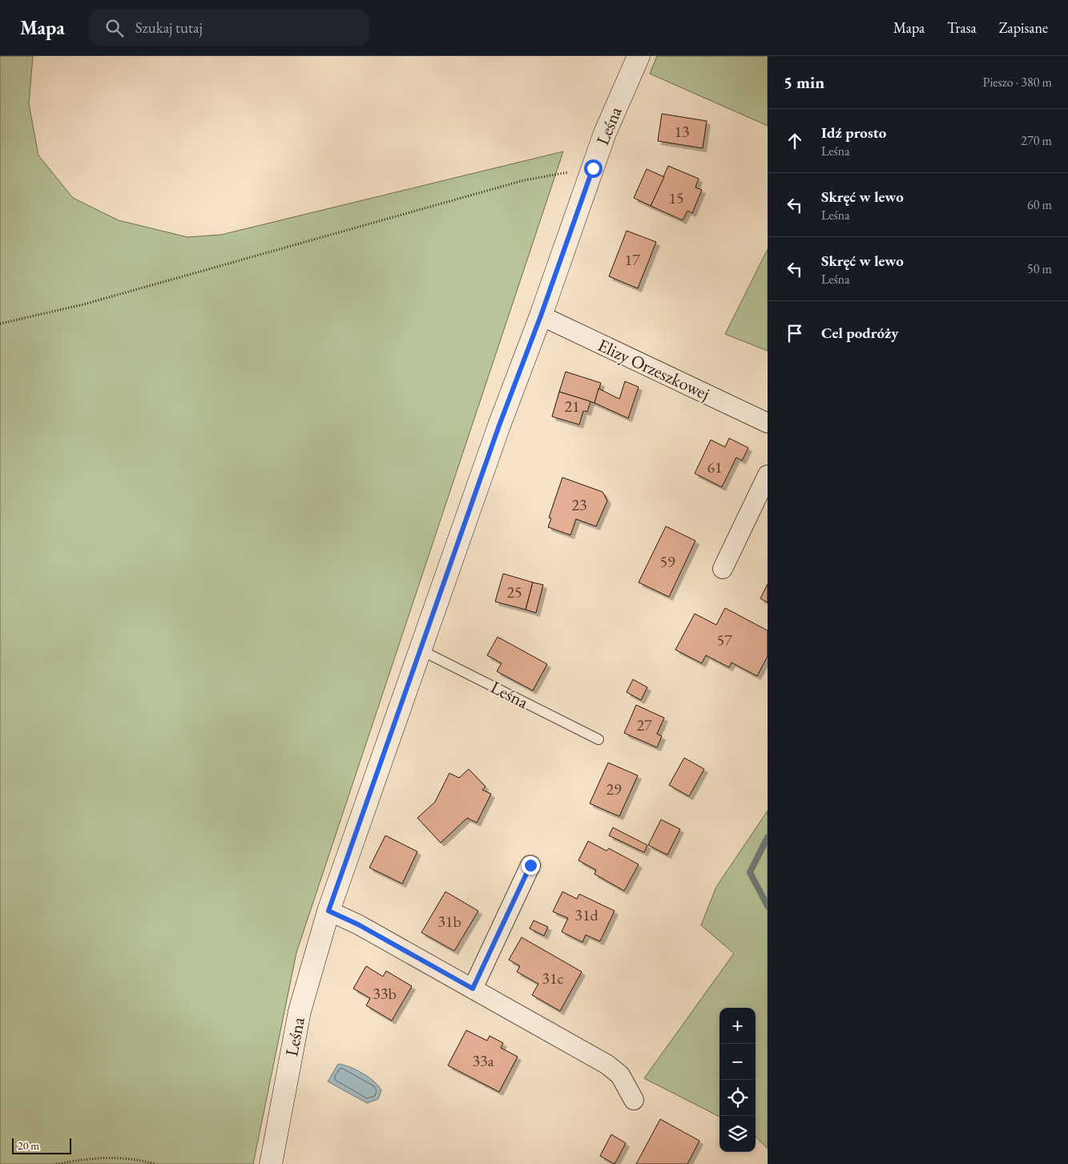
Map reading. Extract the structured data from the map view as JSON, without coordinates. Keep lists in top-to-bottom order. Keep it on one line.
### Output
{"streets":{"street":["Leśna","Elizy Orzeszkowej"]},"crossings":[["Leśna","Elizy Orzeszkowej"]],"house_numbers":["13","15","17","21","61","23","59","25","57","27","29","31d","31b","31c","33b","33a"],"scale_bar":"20 m","page":{"header":"Mapa","search":"Szukaj tutaj","nav":["Mapa","Trasa","Zapisane"],"heading":["5 min","Pieszo · 380 m"],"list":[["Idź prosto","Leśna","270 m"],["Skręć w lewo","Leśna","60 m"],["Skręć w lewo","Leśna","50 m"],"Cel podróży"],"map_buttons":["+","−"],"scale":"20 m"}}
